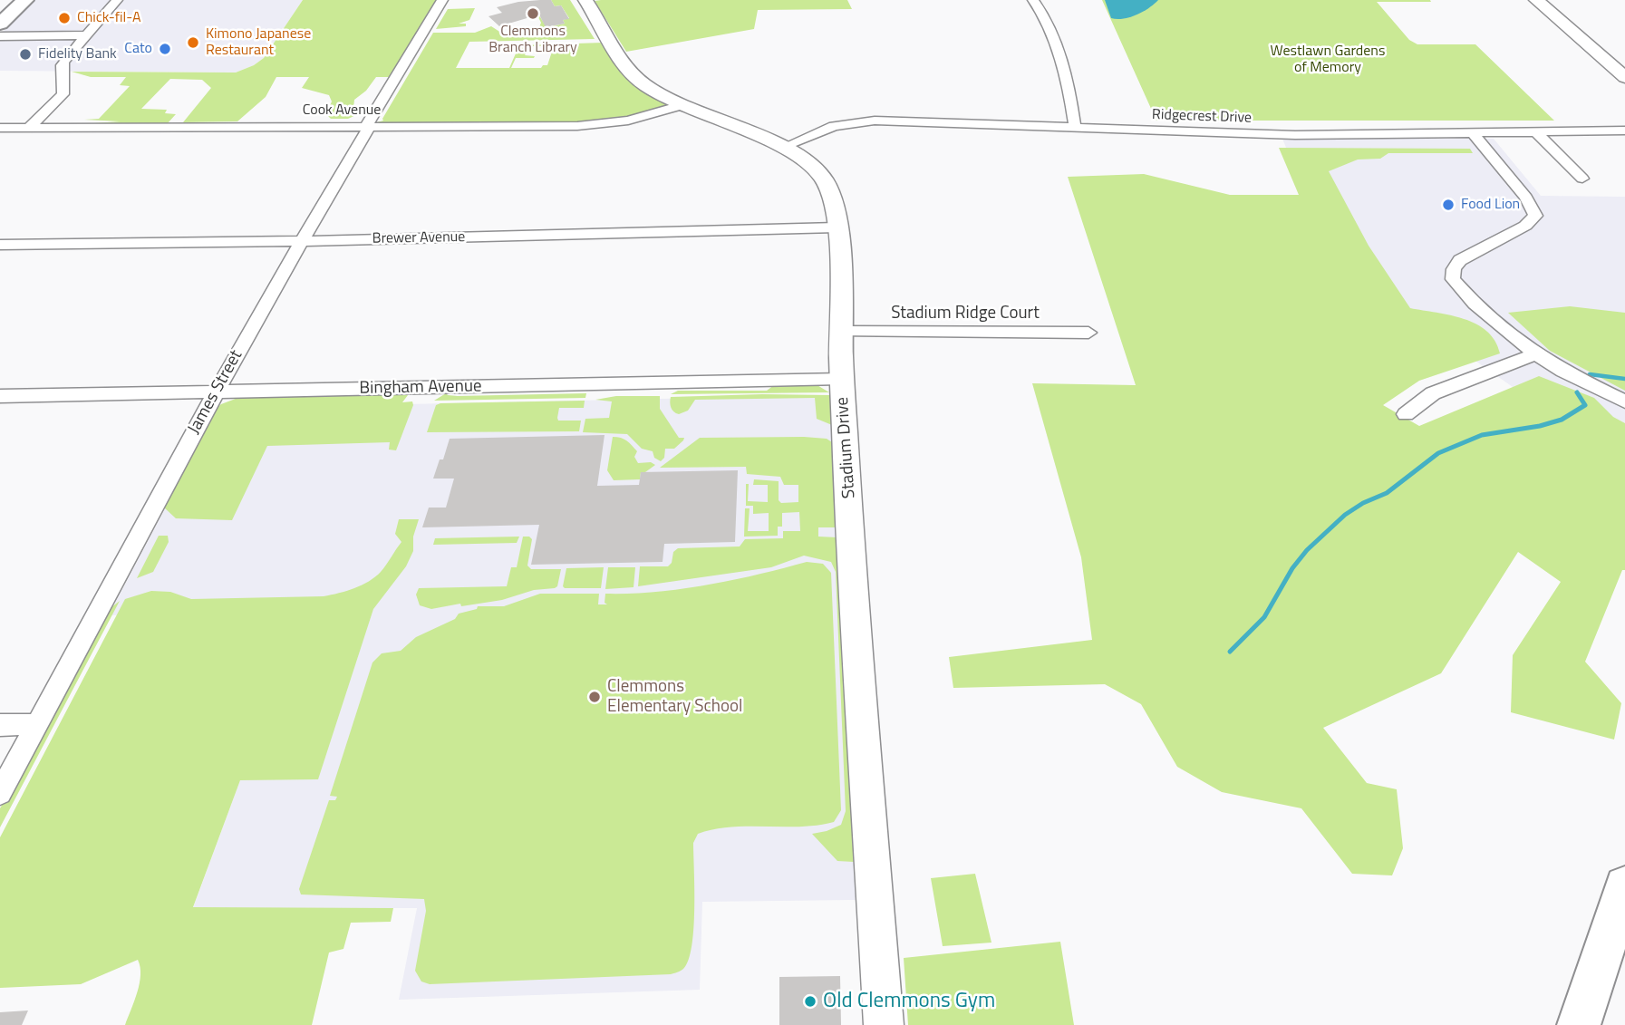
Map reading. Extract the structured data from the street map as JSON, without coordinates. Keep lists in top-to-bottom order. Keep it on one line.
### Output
{"streets":{"street":["Cook Avenue","Ridgecrest Drive","Brewer Avenue","Stadium Ridge Court","Bingham Avenue","James Street","Stadium Drive"]},"crossings":[["Cook Avenue","James Street"],["Cook Avenue","Stadium Drive"],["Ridgecrest Drive","Stadium Drive"],["Brewer Avenue","James Street"],["Brewer Avenue","Stadium Drive"],["Stadium Ridge Court","Stadium Drive"],["Bingham Avenue","James Street"],["Bingham Avenue","Stadium Drive"]],"parks":["Westlawn Gardens of Memory"],"places":["Clemmons Branch Library","Chick-fil-A","Kimono Japanese Restaurant","Cato","Fidelity Bank","Food Lion","Clemmons Elementary School","Old Clemmons Gym"]}
